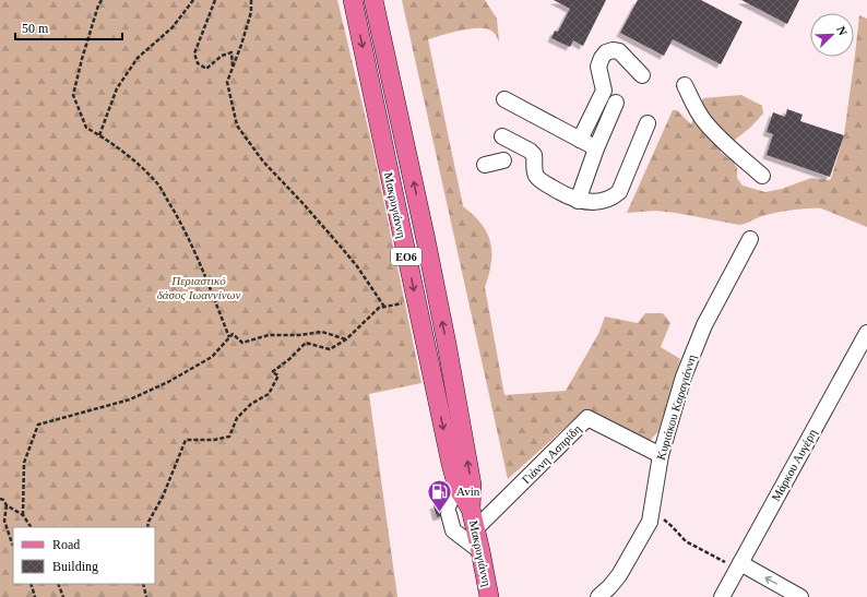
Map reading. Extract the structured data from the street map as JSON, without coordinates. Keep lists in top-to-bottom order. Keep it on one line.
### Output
{"streets":{"main road":["Μακρυγιάννη","ΕΟ6"],"street":["Κυριάκου Καραγιάννη","Γιάννη Ασπρίδη","Μάρκου Αυγέρη"]},"crossings":[["Μακρυγιάννη","Γιάννη Ασπρίδη"],["Κυριάκου Καραγιάννη","Γιάννη Ασπρίδη"]],"parks":["Περιαστικό δάσος Ιωαννίνων"],"places":{"fuel station":["Avin"]},"legend":["Road","Building"],"scale_bar":"50 m","north":"top right"}
